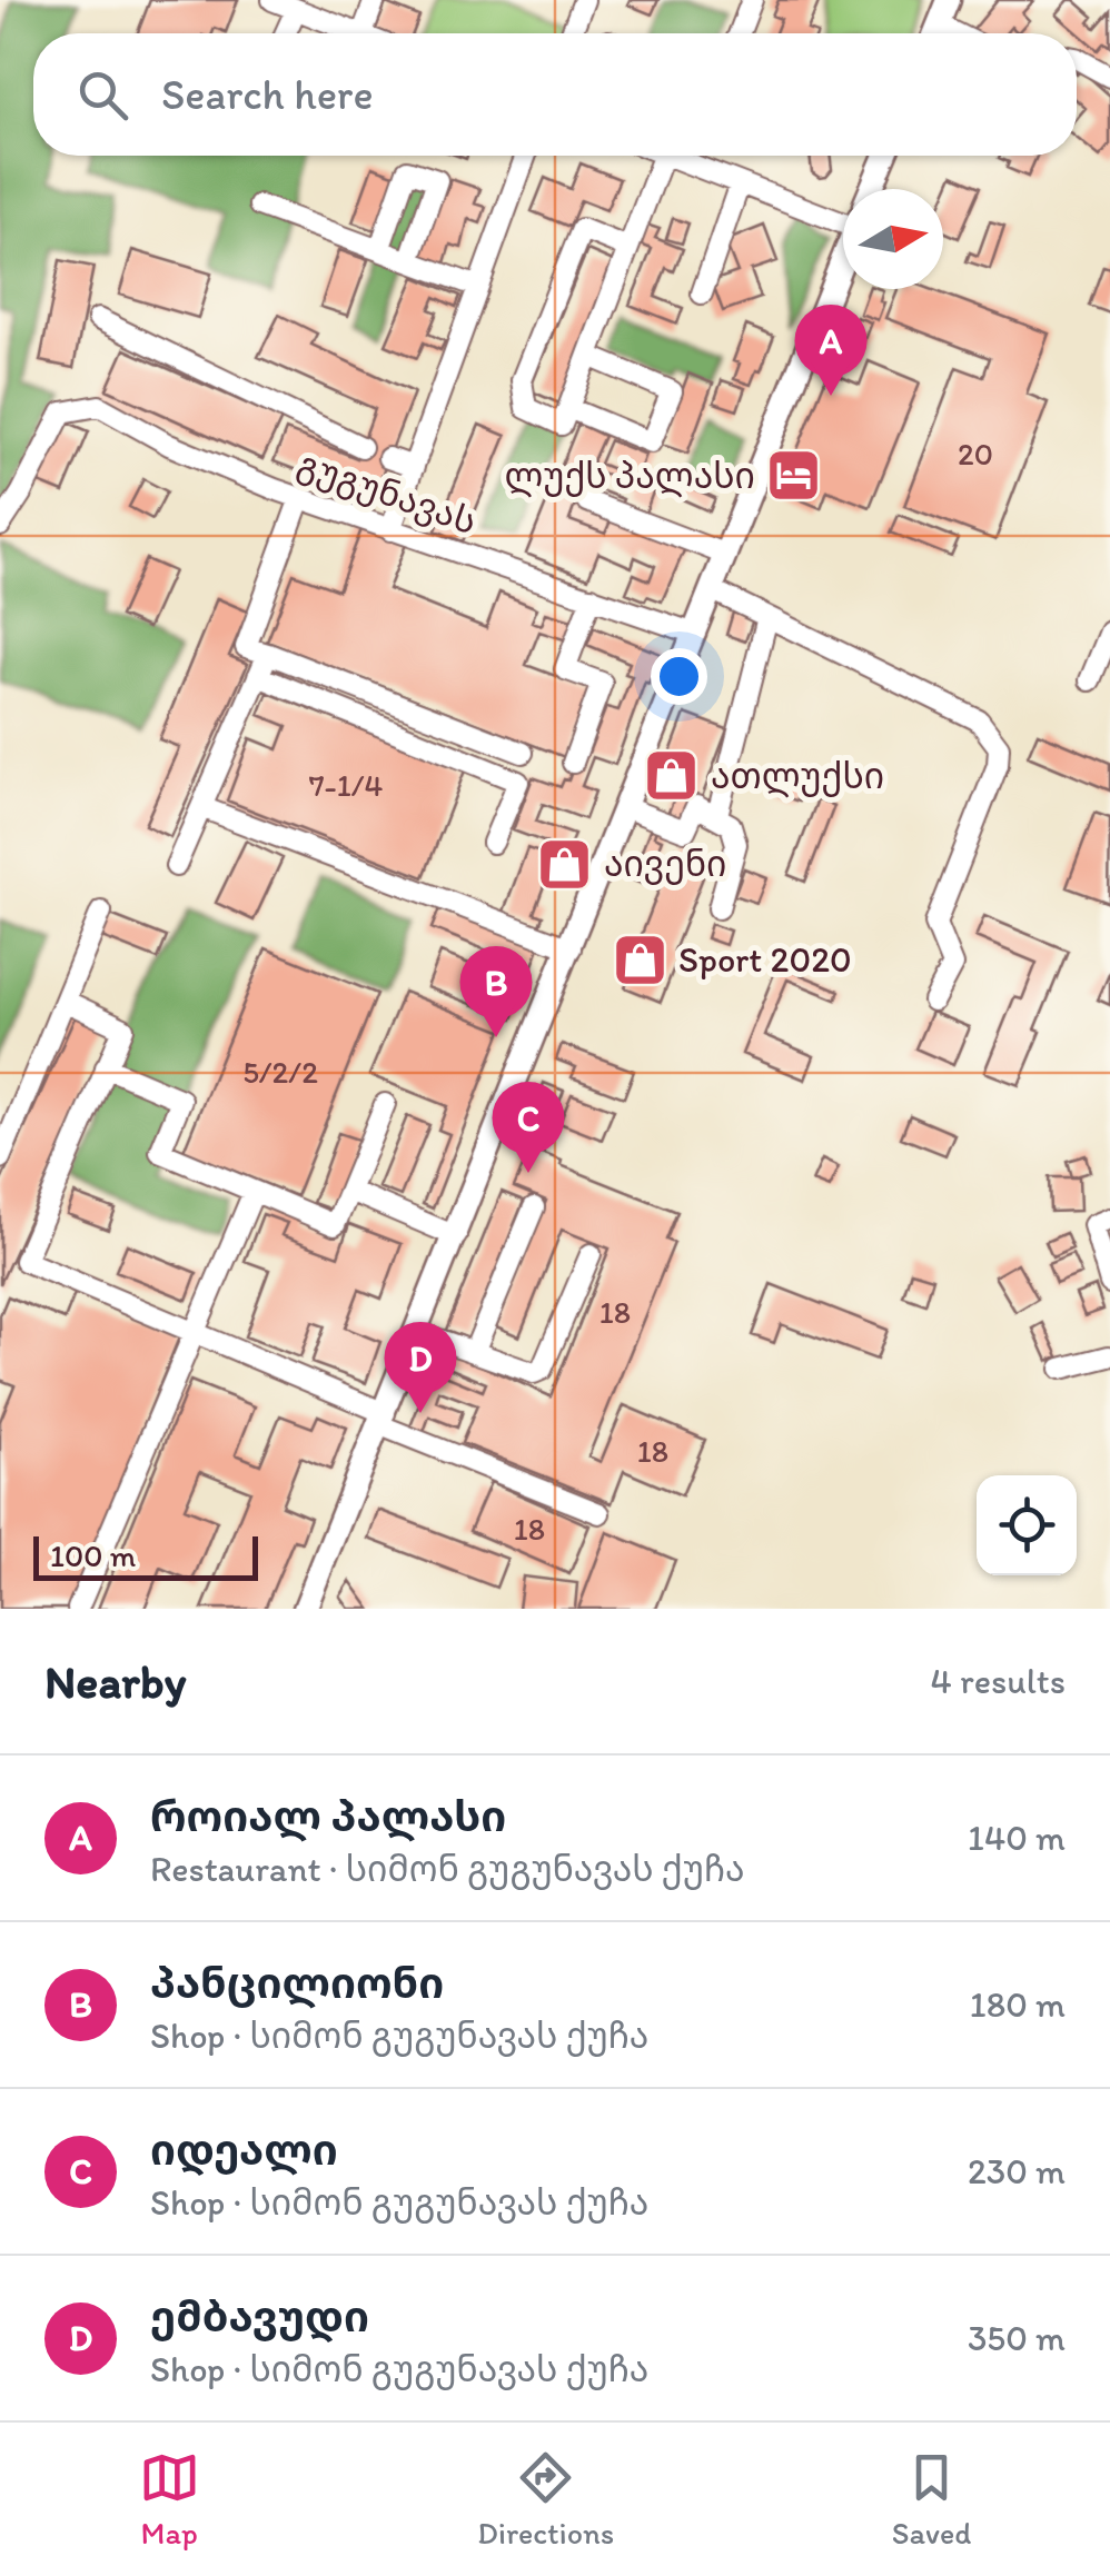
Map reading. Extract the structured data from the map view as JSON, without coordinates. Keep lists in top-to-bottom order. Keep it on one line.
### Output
{"streets":{"street":["გუგუნავას"]},"places":{"hotel":["ლუქს პალასი"],"shop":["ათლუქსი","აივენი","Sport 2020"]},"house_numbers":["20","7-1/4","5/2/2","18","18","18"],"scale_bar":"100 m","north":"right","page":{"search":"Search here","pins":["A","B","C","D"],"scale":"100 m","heading":["Nearby","4 results"],"list":[{"mark":"A","name":"როიალ პალასი","note":"Restaurant · სიმონ გუგუნავას ქუჩა","value":"140 m"},{"mark":"B","name":"პანცილიონი","note":"Shop · სიმონ გუგუნავას ქუჩა","value":"180 m"},{"mark":"C","name":"იდეალი","note":"Shop · სიმონ გუგუნავას ქუჩა","value":"230 m"},{"mark":"D","name":"ემბავუდი","note":"Shop · სიმონ გუგუნავას ქუჩა","value":"350 m"}],"nav":["Map","Directions","Saved"]}}
